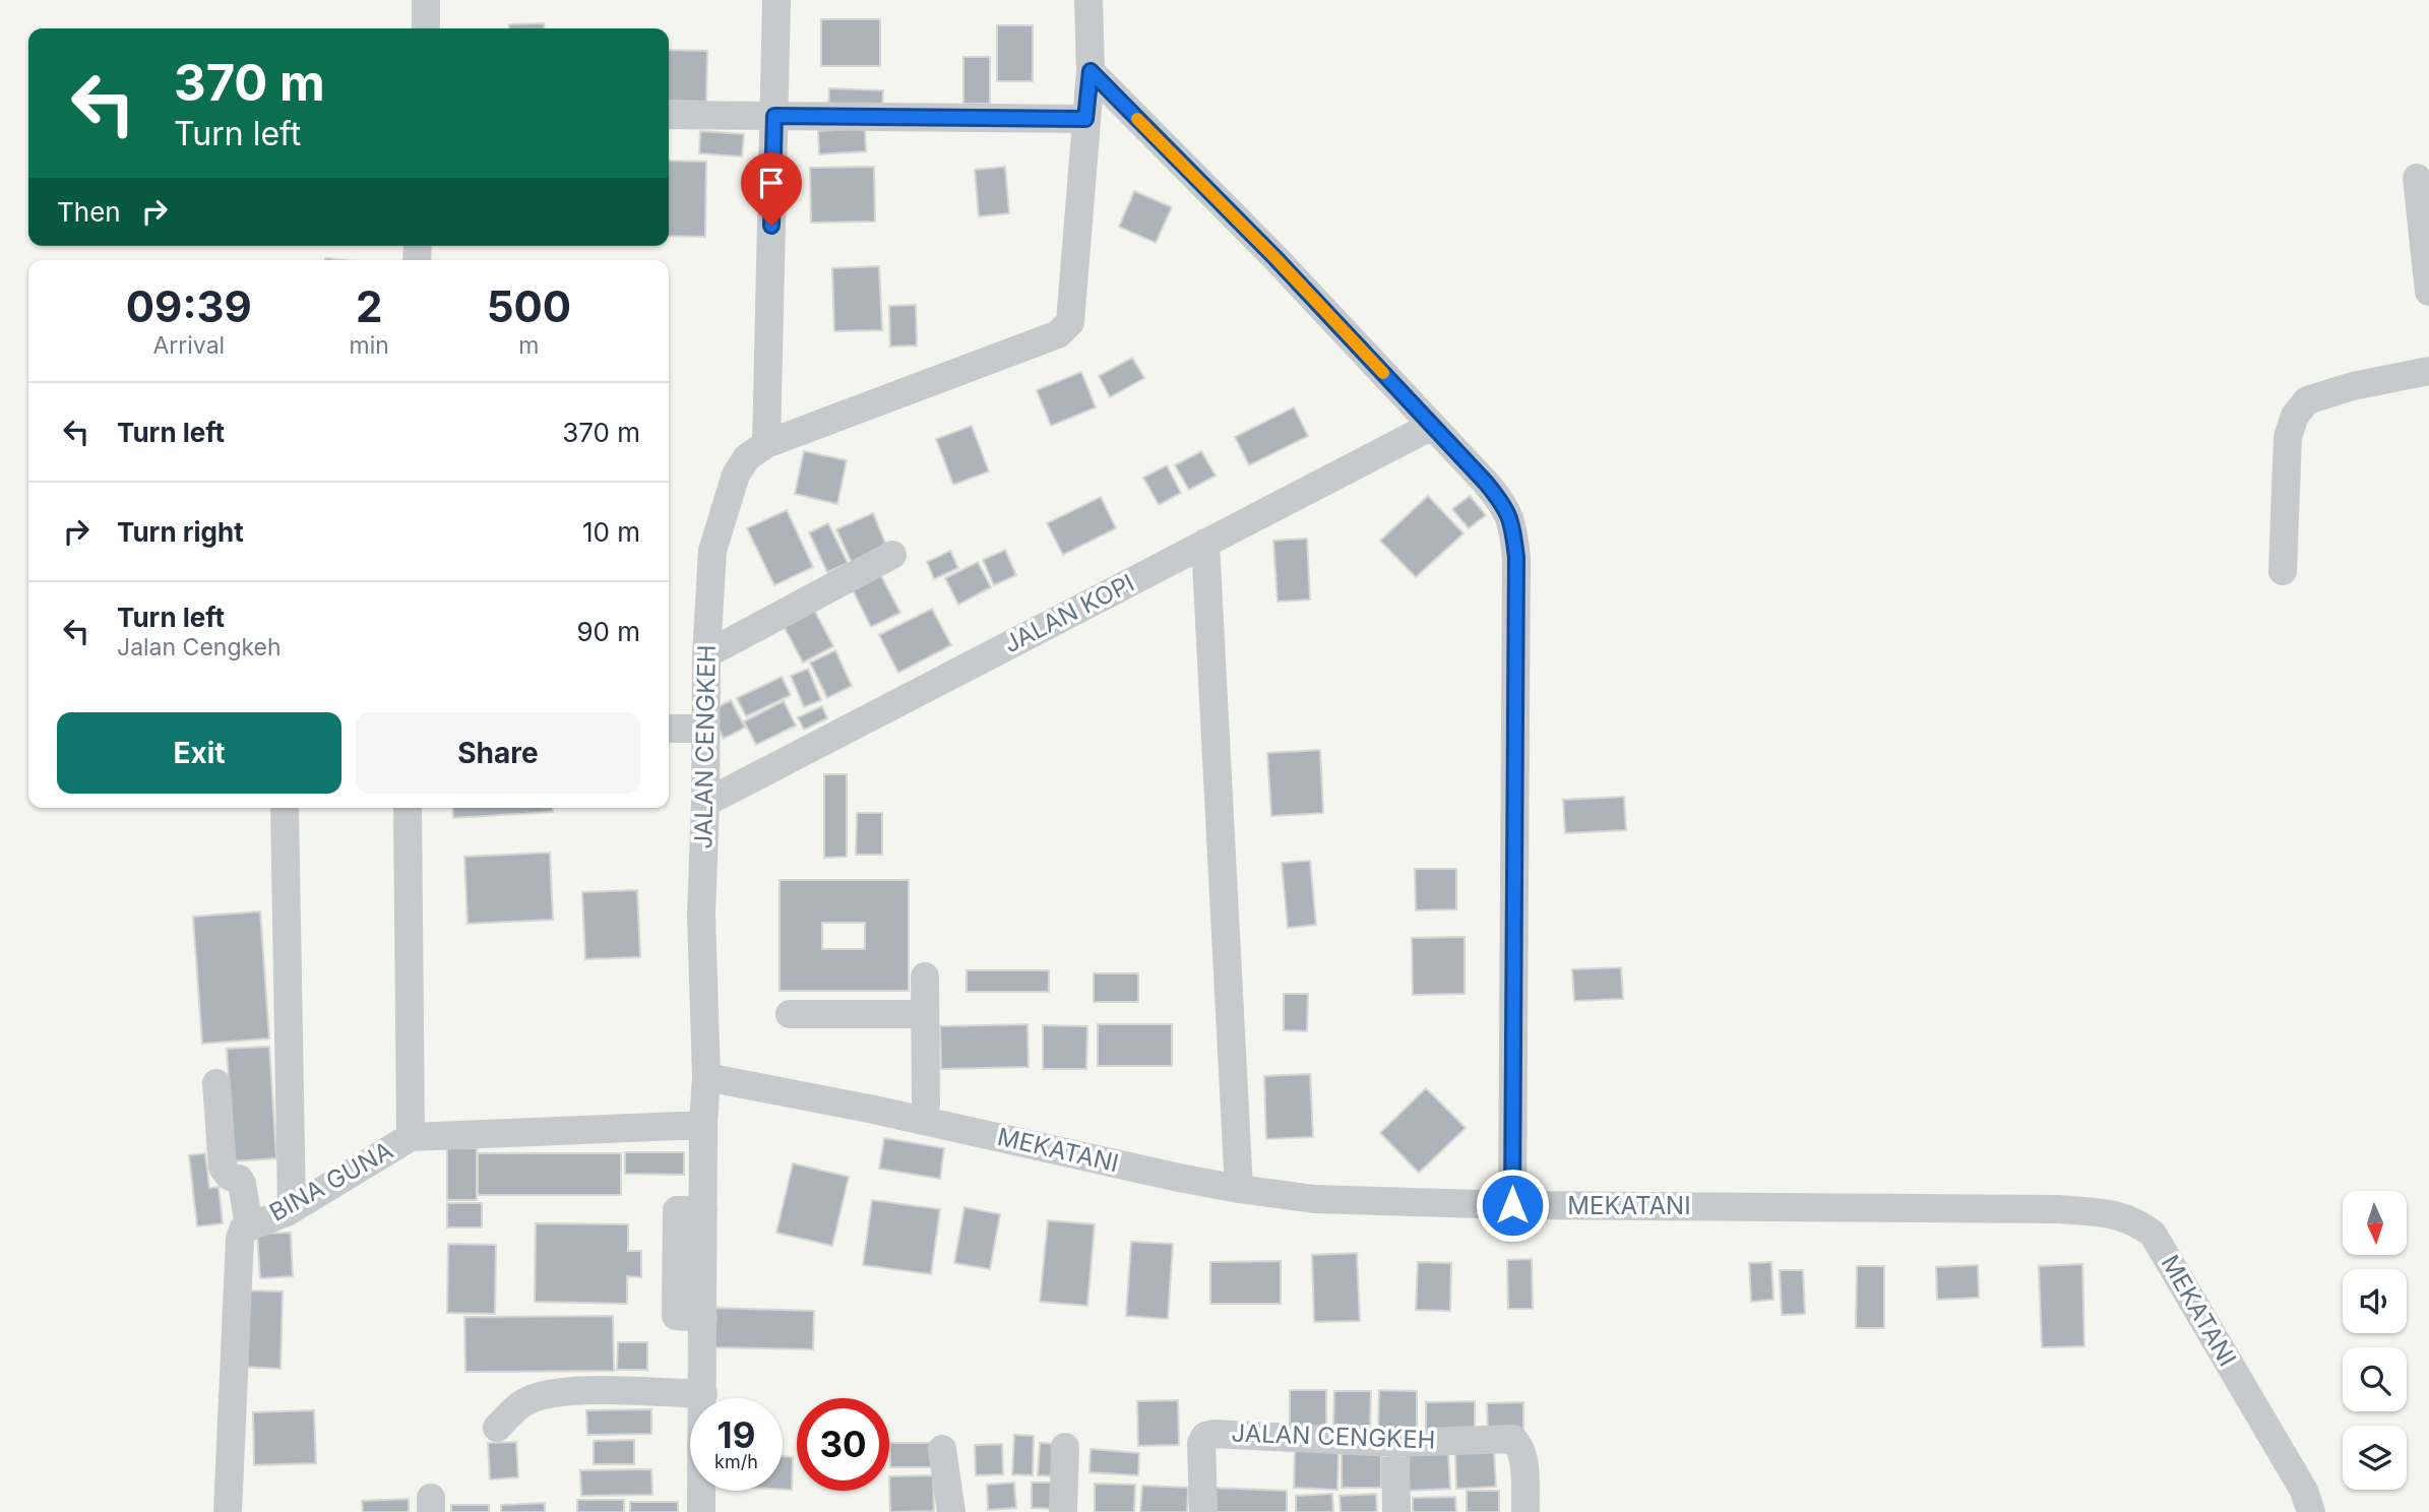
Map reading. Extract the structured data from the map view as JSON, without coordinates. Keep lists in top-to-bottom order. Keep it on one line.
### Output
{"streets":{"street":["JALAN KOPI","JALAN CENGKEH","MEKATANI","BINA GUNA"]},"crossings":[["JALAN KOPI","JALAN CENGKEH"],["JALAN CENGKEH","MEKATANI"],["JALAN CENGKEH","BINA GUNA"]],"north":"bottom","page":{"turn":["370 m","Turn left"],"then":"Then","eta":["09:39","Arrival","2","min","500","m"],"list":[{"name":"Turn left","value":"370 m"},{"name":"Turn right","value":"10 m"},{"name":"Turn left","note":"Jalan Cengkeh","value":"90 m"}],"buttons":["Exit","Share"],"speed":"19 km/h","limit":"30"}}
